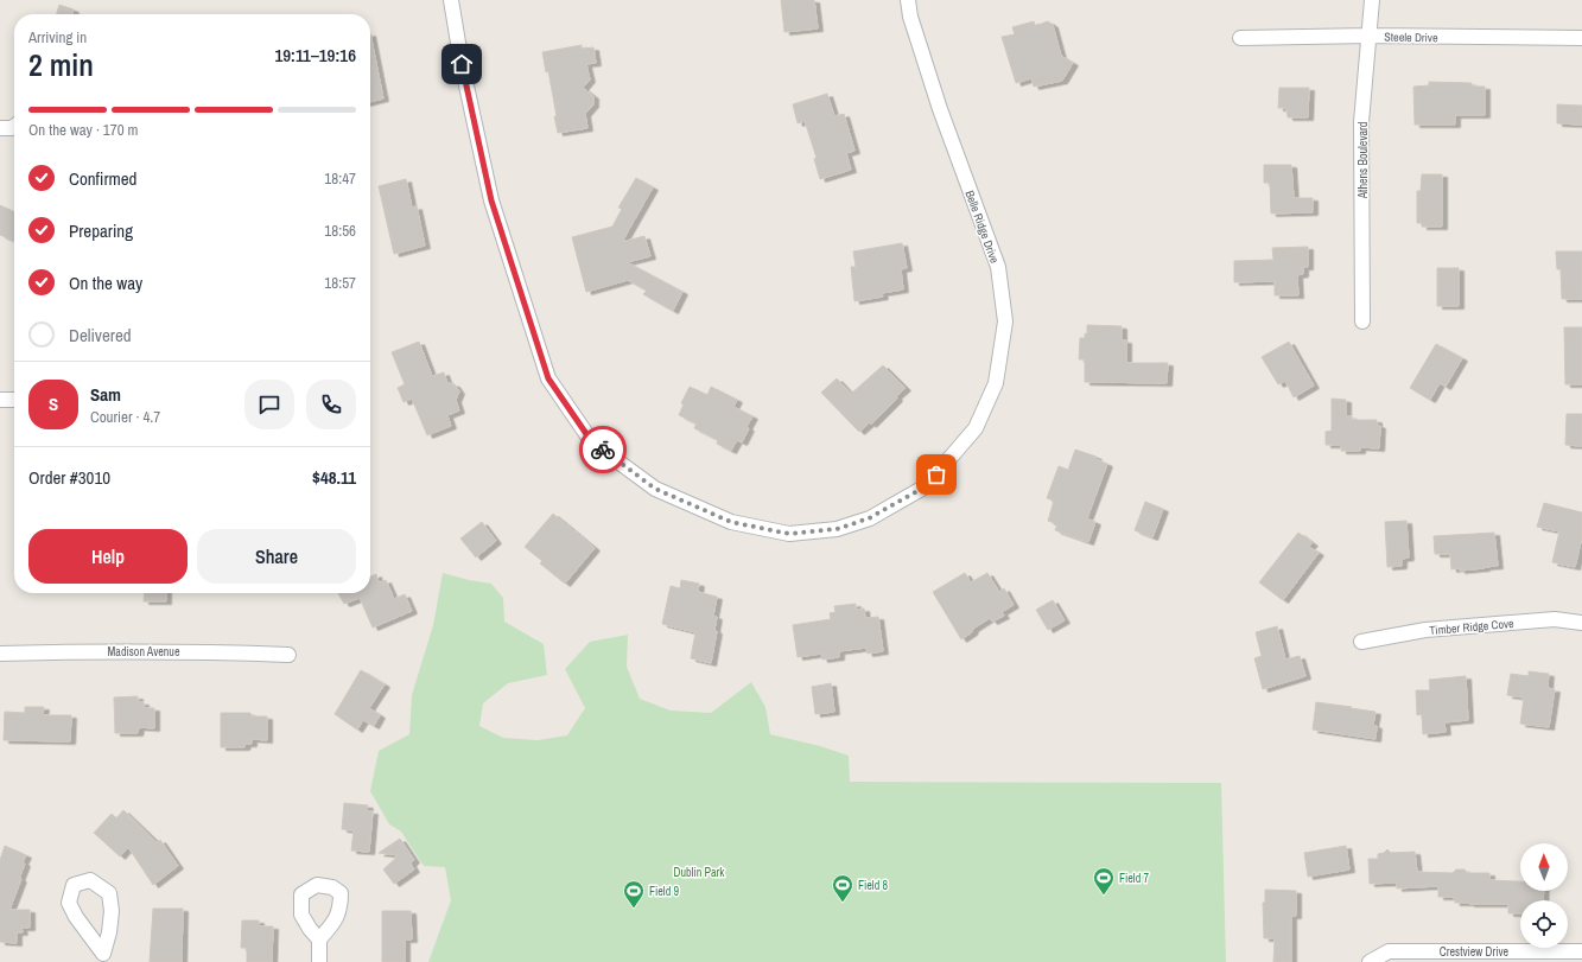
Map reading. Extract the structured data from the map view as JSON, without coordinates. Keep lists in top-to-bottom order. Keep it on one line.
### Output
{"streets":{"street":["Steele Drive","Athens Boulevard","Belle Ridge Drive","Timber Ridge Cove","Madison Avenue","Crestview Drive"]},"crossings":[["Steele Drive","Athens Boulevard"]],"parks":["Dublin Park"],"places":{"sports":["Field 7","Field 8","Field 9"]},"north":"top","page":{"heading":["2 min","Arriving in","19:11–19:16"],"panel":["Sam","Courier · 4.7","Order #3010","$48.11"],"bar":"On the way · 170 m","list":[["Confirmed","18:47"],["Preparing","18:56"],["On the way","18:57"],"Delivered"],"round":"S","buttons":["Help","Share"]}}
